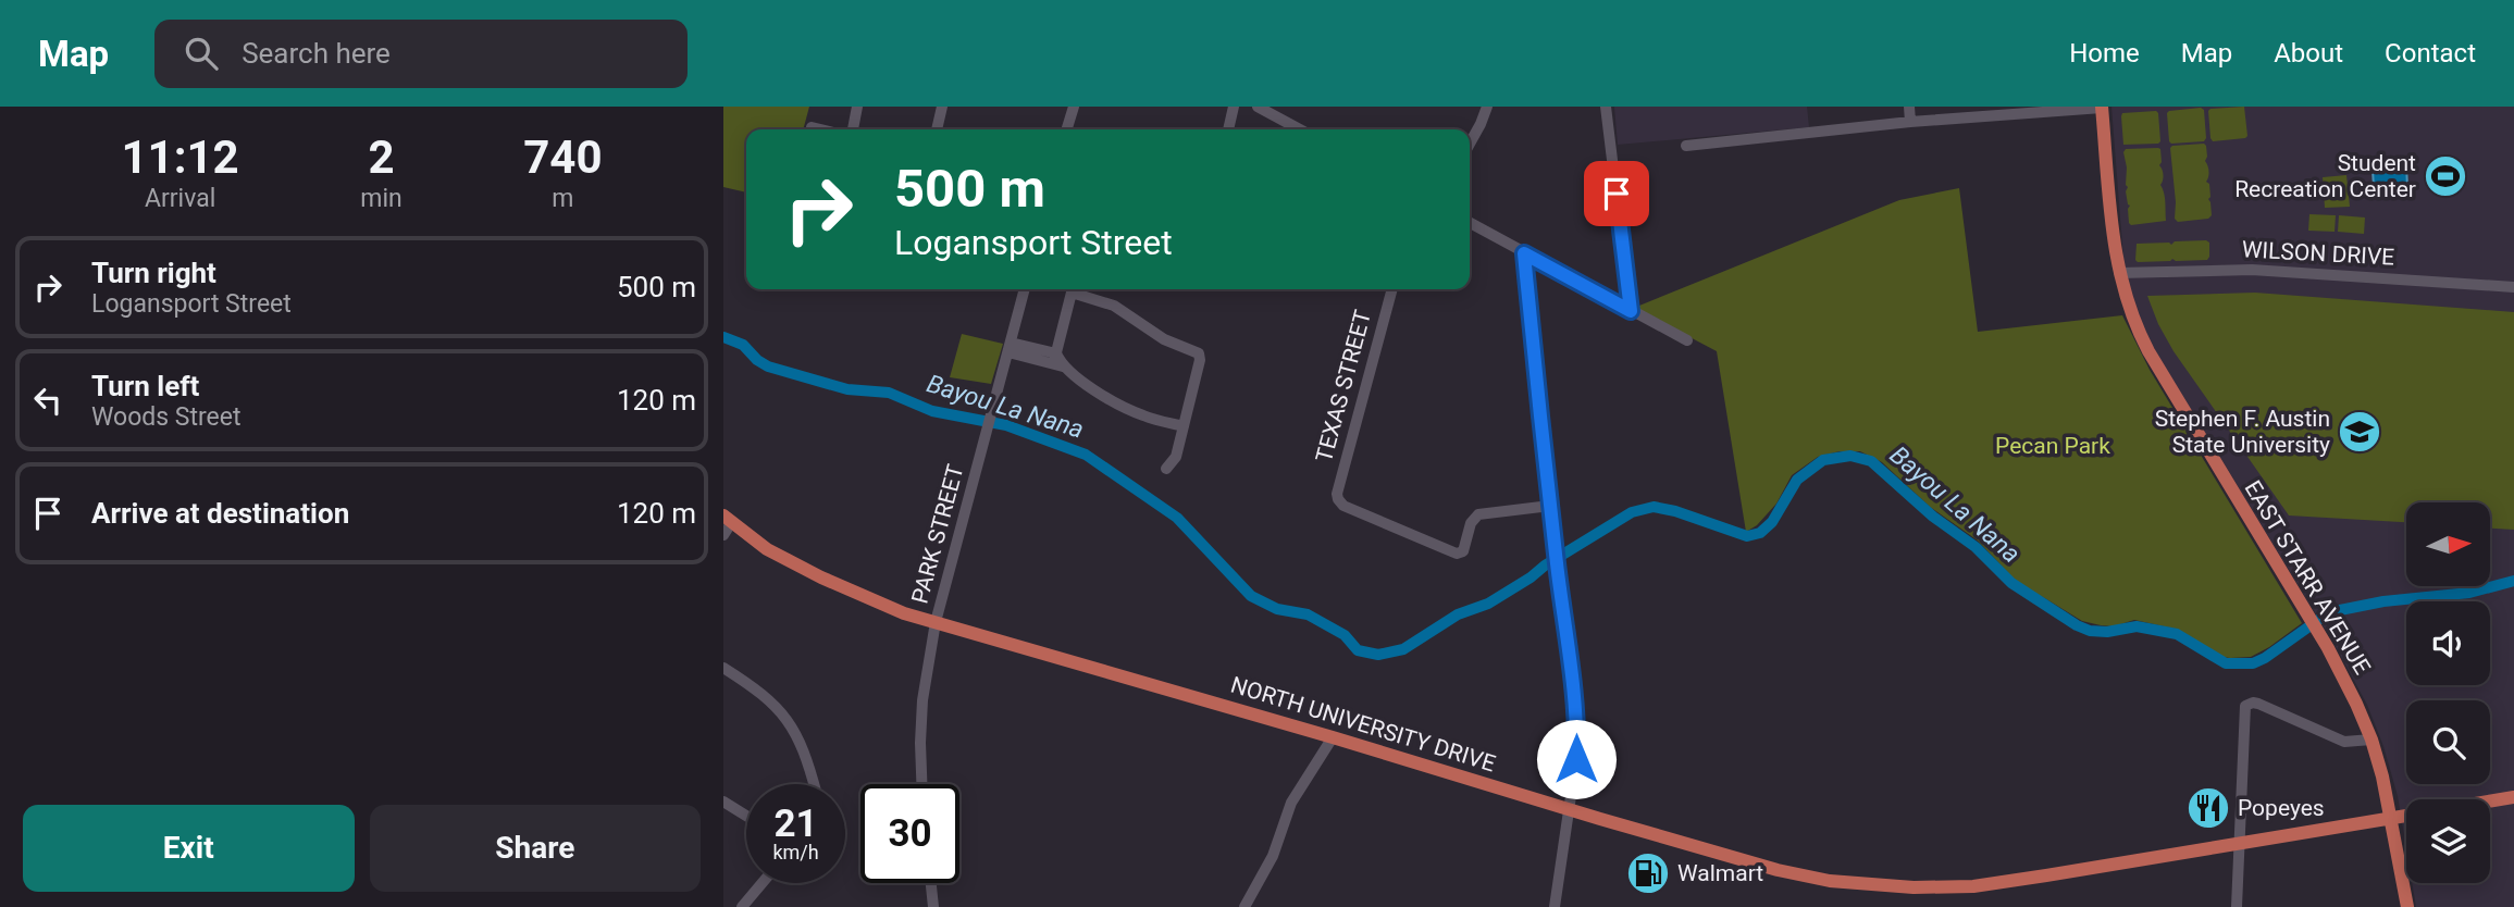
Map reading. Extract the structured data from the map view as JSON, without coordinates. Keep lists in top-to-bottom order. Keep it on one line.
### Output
{"streets":{"main road":["EAST STARR AVENUE","NORTH UNIVERSITY DRIVE"],"street":["WILSON DRIVE","TEXAS STREET","PARK STREET"]},"crossings":[["WILSON DRIVE","EAST STARR AVENUE"],["PARK STREET","NORTH UNIVERSITY DRIVE"],["EAST STARR AVENUE","NORTH UNIVERSITY DRIVE"]],"water":["Bayou La Nana"],"parks":["Pecan Park"],"places":{"sports":["Student Recreation Center"],"school or university":["Stephen F. Austin State University"],"restaurant":["Popeyes"],"fuel station":["Walmart"]},"north":"right","page":{"header":"Map","search":"Search here","nav":["Home","Map","About","Contact"],"eta":["11:12","Arrival","2","min","740","m"],"turn":["500 m","Logansport Street"],"list":[{"name":"Turn right","note":"Logansport Street","value":"500 m"},{"name":"Turn left","note":"Woods Street","value":"120 m"},{"name":"Arrive at destination","value":"120 m"}],"speed":"21 km/h","limit":"30","buttons":["Exit","Share"]}}
